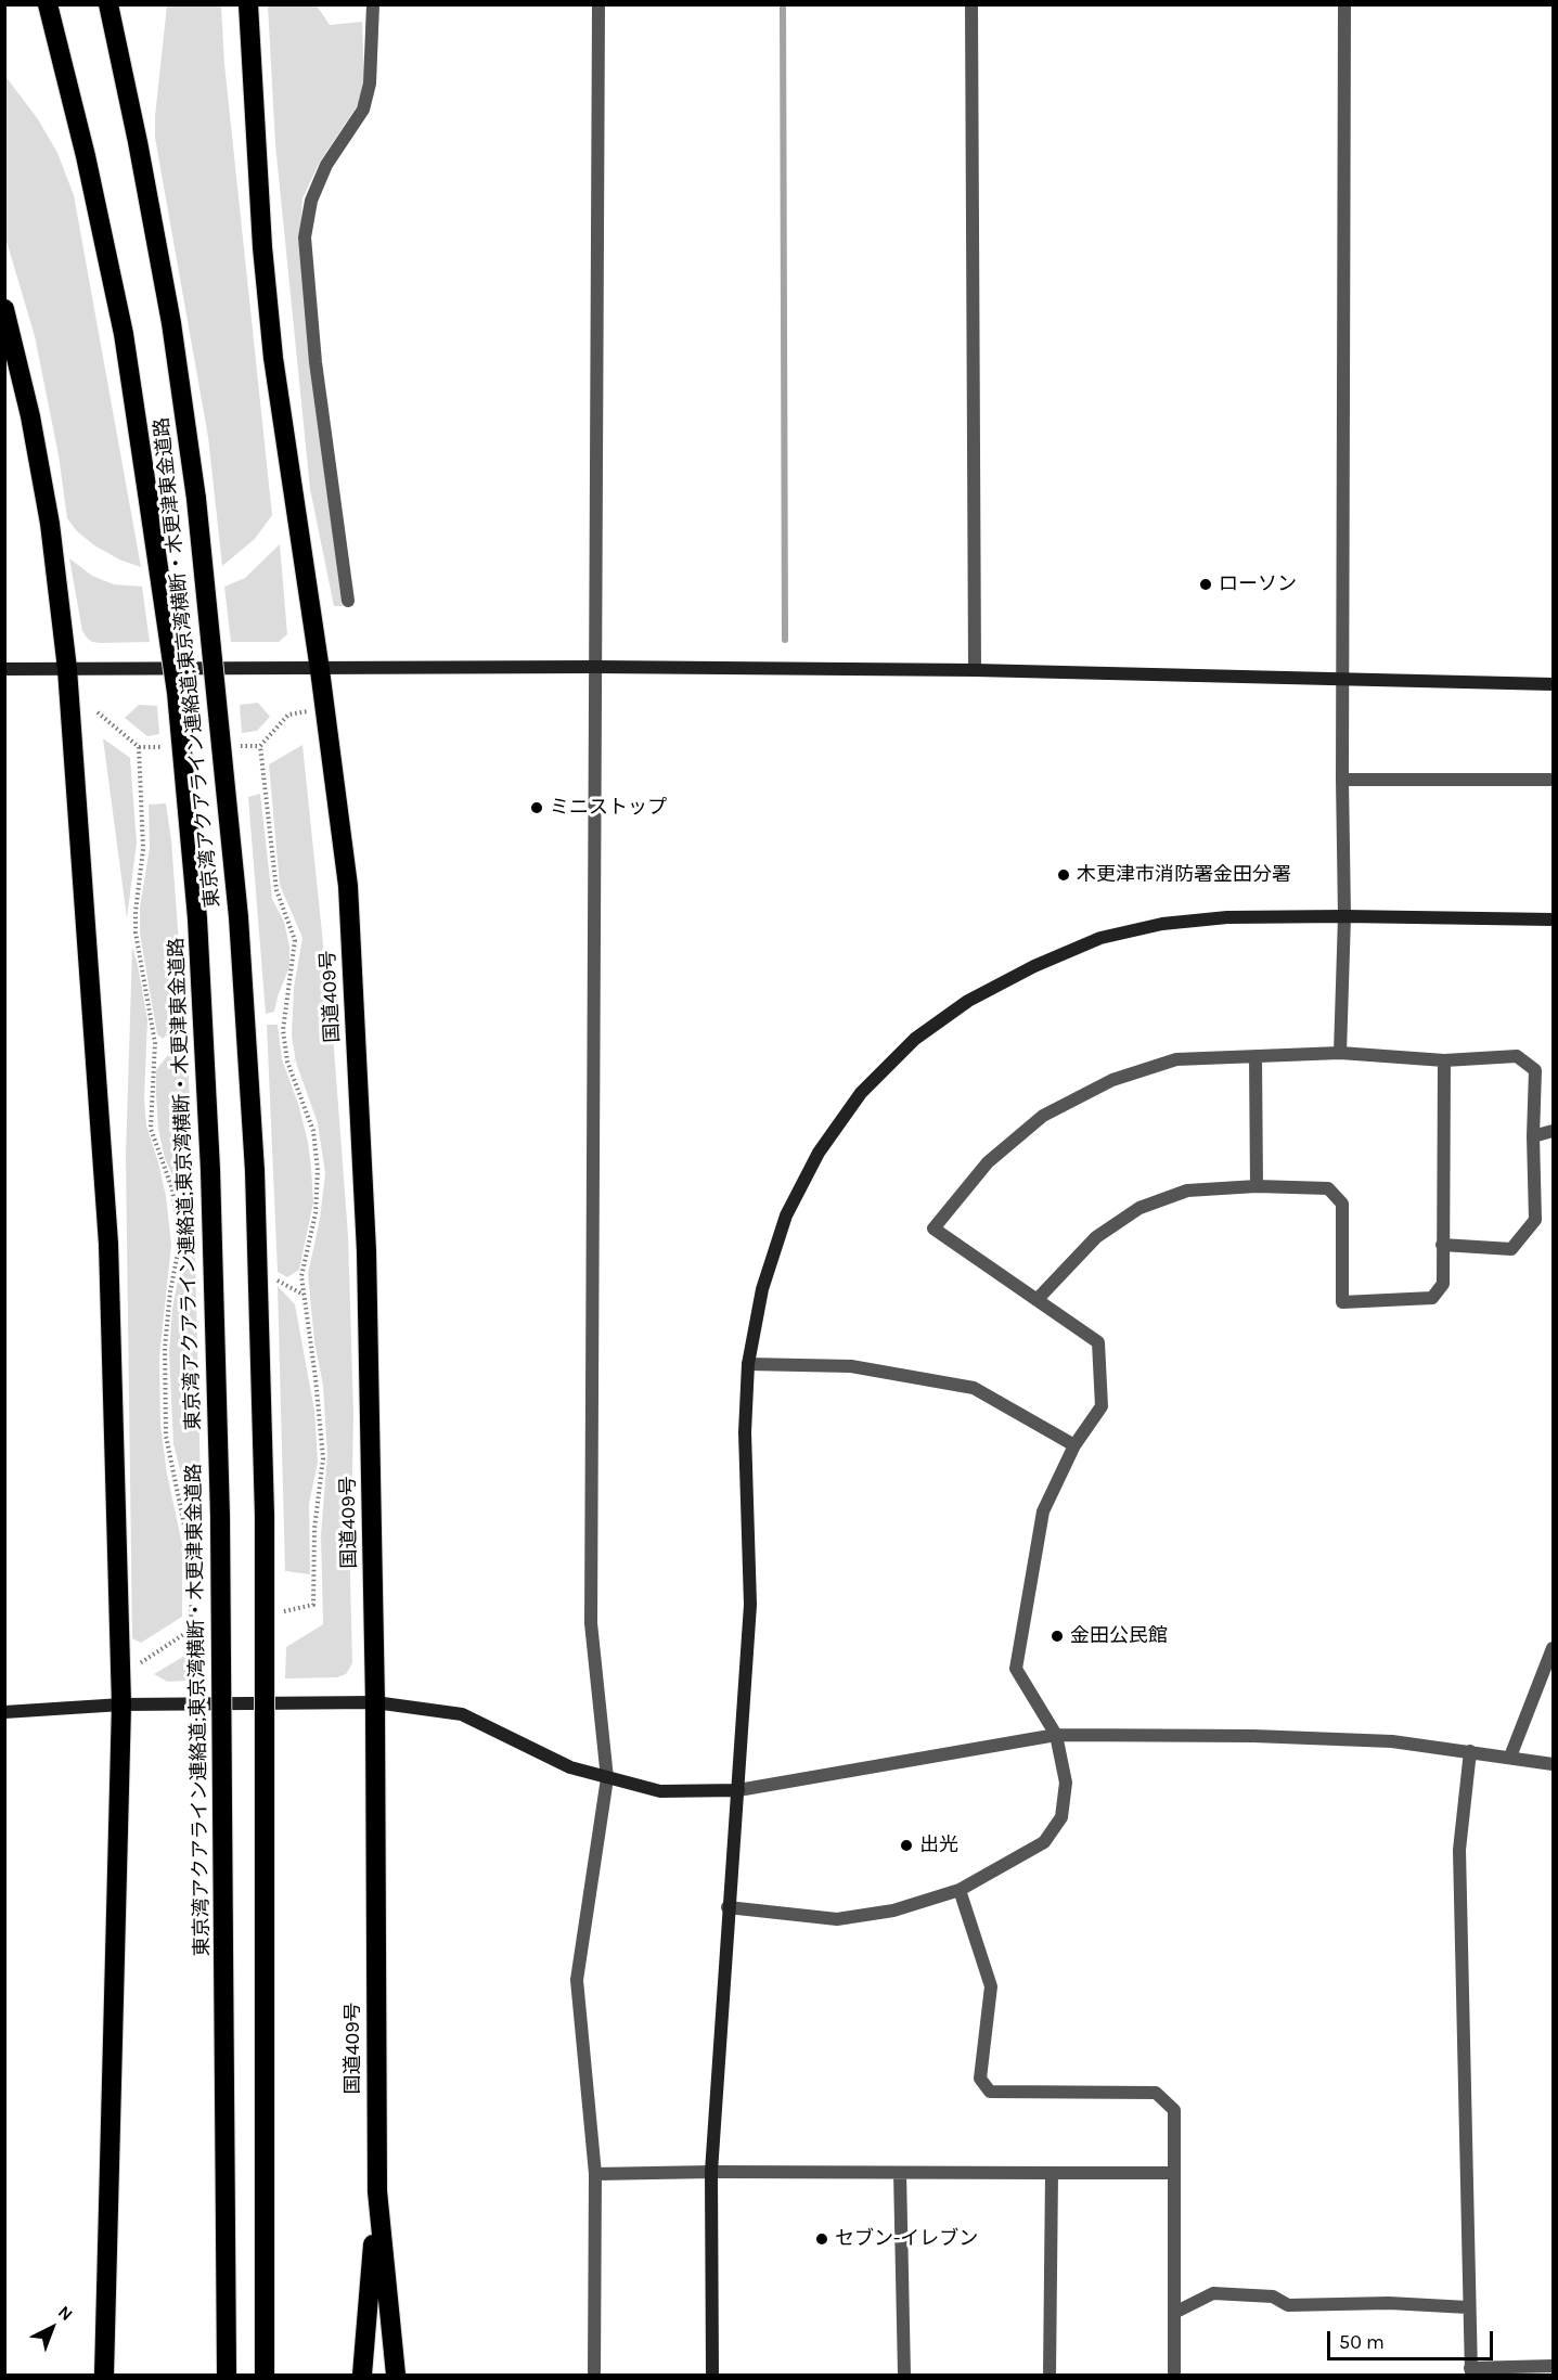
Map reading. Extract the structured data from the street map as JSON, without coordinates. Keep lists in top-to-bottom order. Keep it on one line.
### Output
{"streets":{"highway":["東京湾アクアライン連絡道;東京湾横断・木更津東金道路","国道409号"]},"places":["ローソン","ミニストップ","木更津市消防署金田分署","金田公民館","出光","セブン-イレブン"],"scale_bar":"50 m","north":"top right"}
